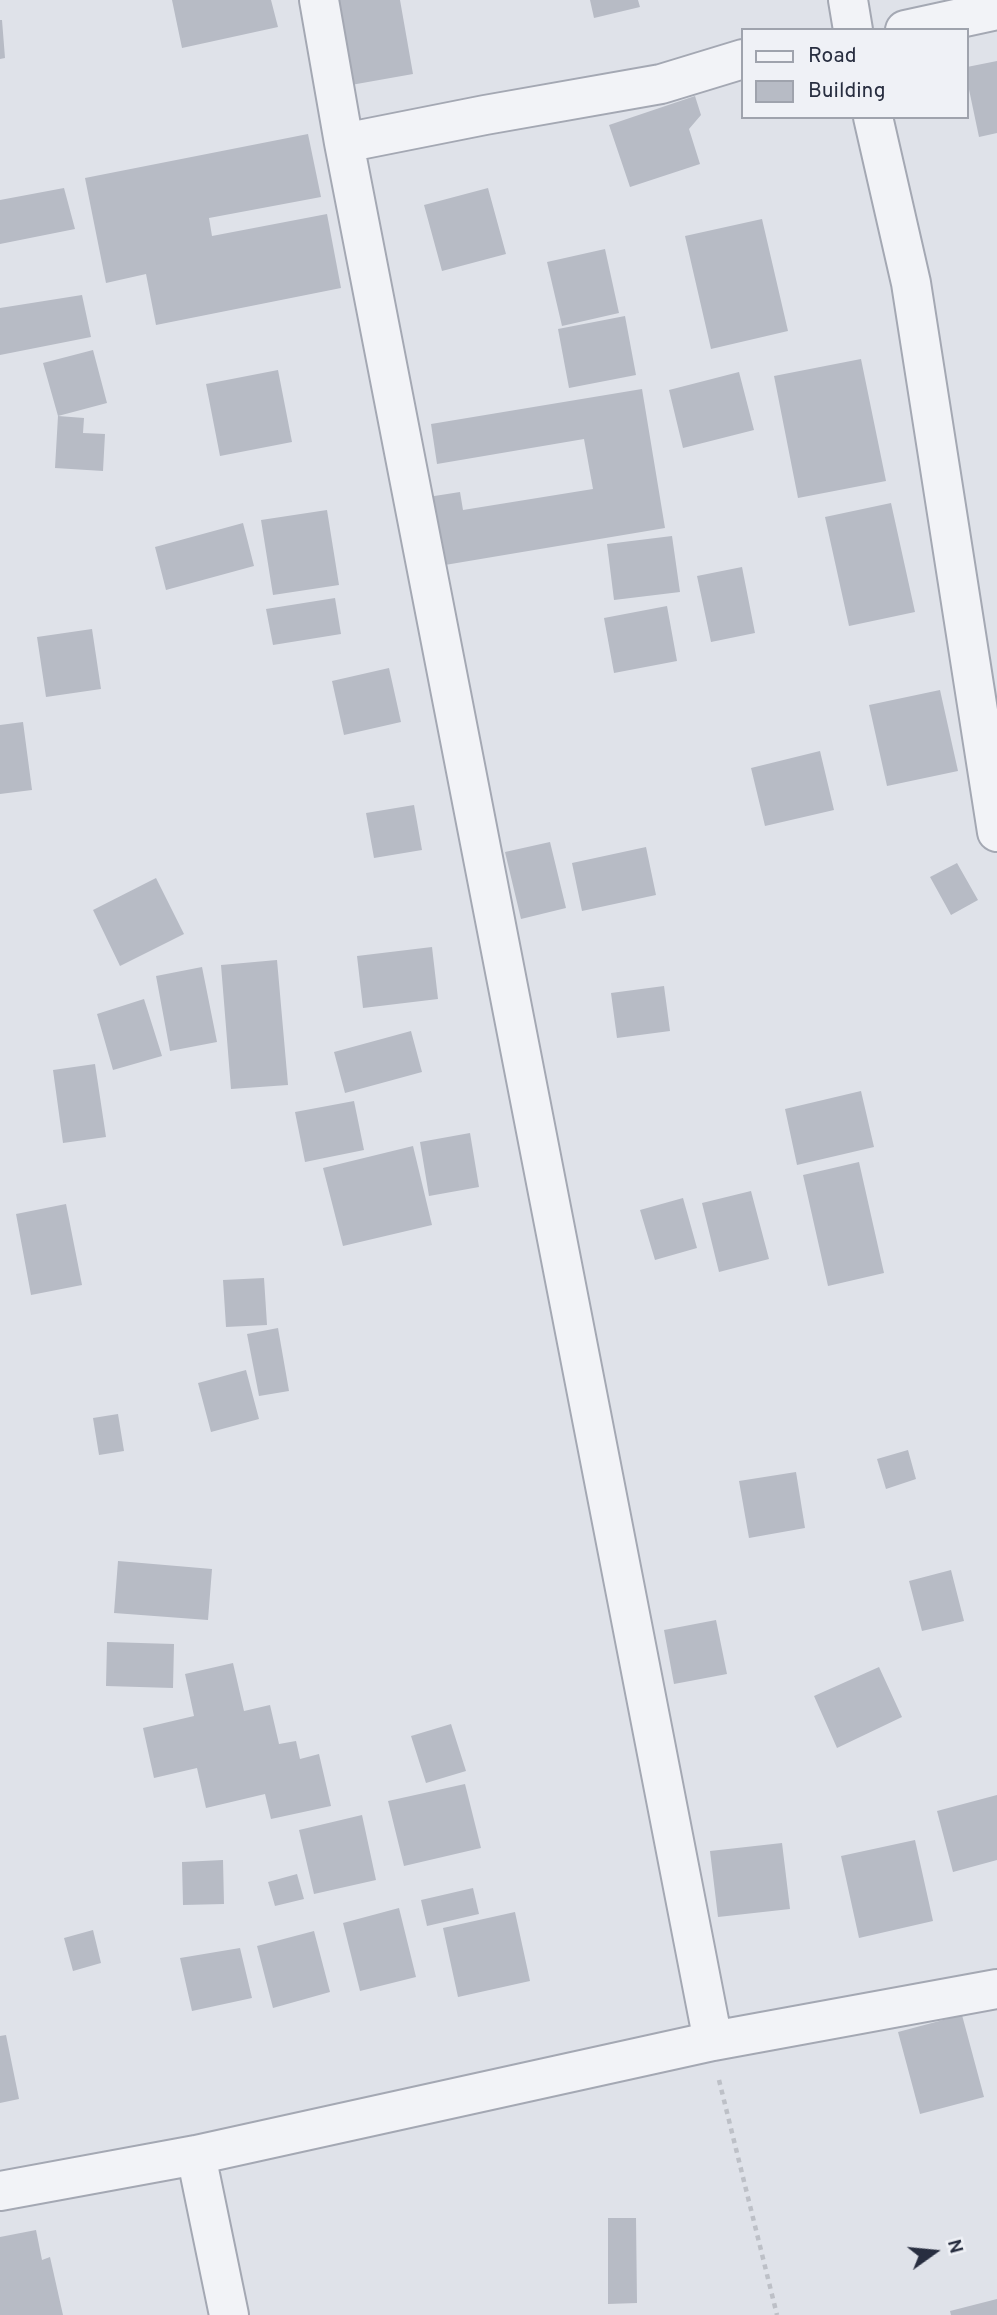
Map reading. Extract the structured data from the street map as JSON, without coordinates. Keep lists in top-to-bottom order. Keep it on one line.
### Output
{"legend":["Road","Building"],"north":"right"}
